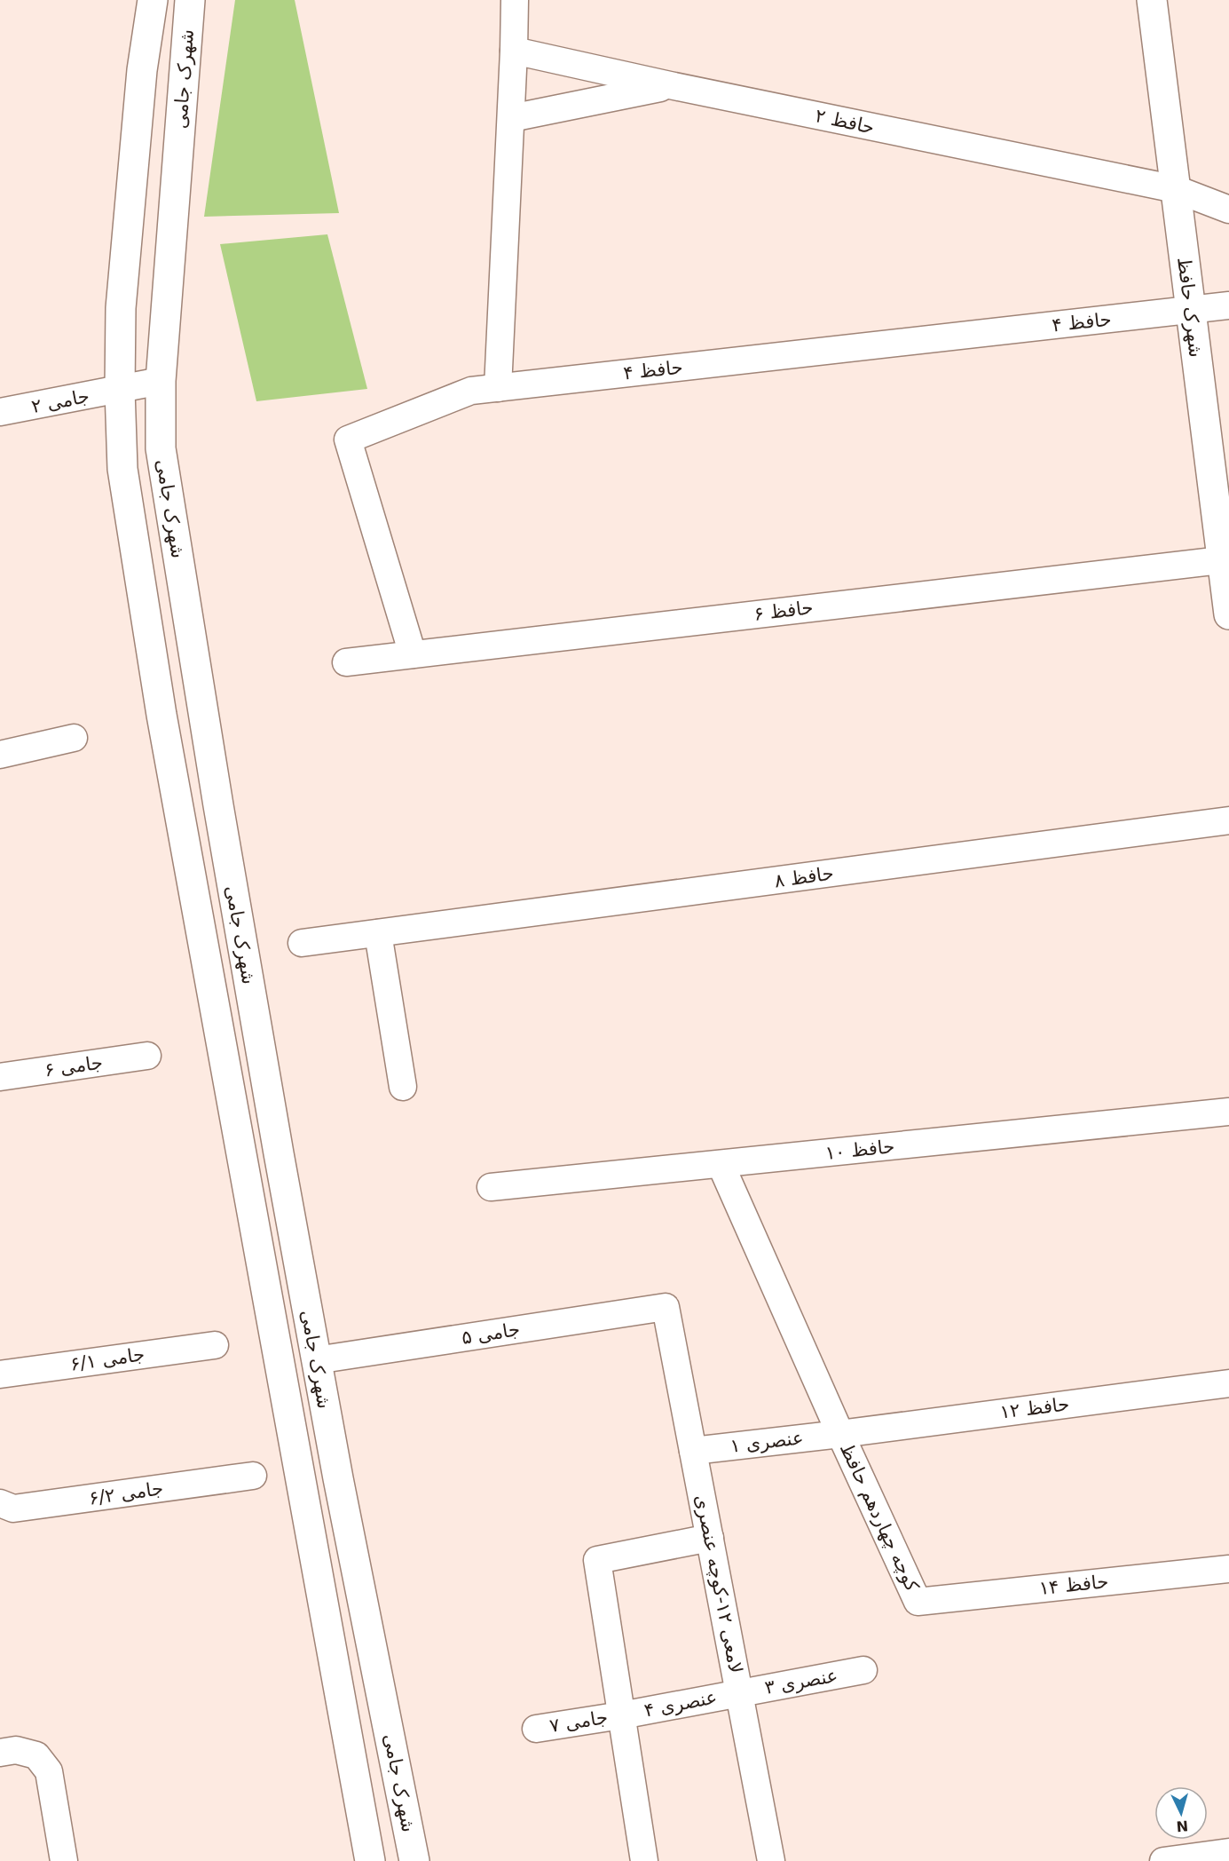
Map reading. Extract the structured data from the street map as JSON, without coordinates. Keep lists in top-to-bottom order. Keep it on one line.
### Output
{"streets":{"street":["شهرک جامی","حافظ ۲","شهرک حافظ","حافظ ۴","۲ جامی","حافظ ۶","حافظ ۸","۶ جامی","حافظ ۱۰","۵ جامی","۶/۱ جامی","حافظ ۱۲","۱ عنصری","۶/۲ جامی","کوچه چهاردهم حافظ","لامعی ۱۲-کوچه عنصری","حافظ ۱۴","۳ عنصری","۴ عنصری","۷ جامی"]},"crossings":[["شهرک جامی","۲ جامی"],["شهرک جامی","۵ جامی"],["حافظ ۲","شهرک حافظ"],["شهرک حافظ","حافظ ۴"],["شهرک حافظ","حافظ ۶"],["حافظ ۴","حافظ ۶"],["حافظ ۱۰","کوچه چهاردهم حافظ"],["۵ جامی","لامعی ۱۲-کوچه عنصری"],["حافظ ۱۲","۱ عنصری"],["حافظ ۱۲","کوچه چهاردهم حافظ"],["۱ عنصری","کوچه چهاردهم حافظ"],["۱ عنصری","لامعی ۱۲-کوچه عنصری"],["کوچه چهاردهم حافظ","حافظ ۱۴"],["لامعی ۱۲-کوچه عنصری","۳ عنصری"],["لامعی ۱۲-کوچه عنصری","۴ عنصری"],["۳ عنصری","۴ عنصری"],["۴ عنصری","۷ جامی"]],"north":"bottom"}
